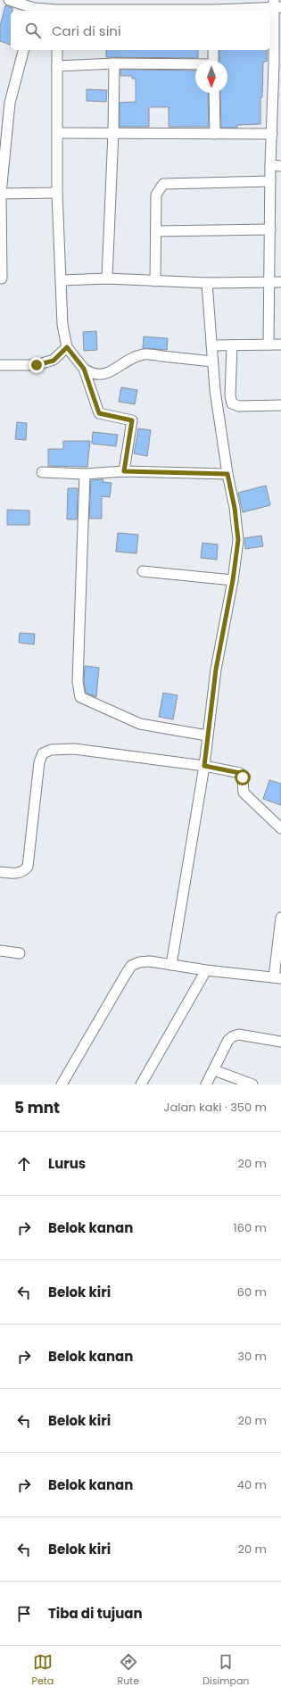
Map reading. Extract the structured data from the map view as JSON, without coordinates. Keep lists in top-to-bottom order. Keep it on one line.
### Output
{"north":"bottom","page":{"search":"Cari di sini","heading":["5 mnt","Jalan kaki · 350 m"],"list":[["Lurus","20 m"],["Belok kanan","160 m"],["Belok kiri","60 m"],["Belok kanan","30 m"],["Belok kiri","20 m"],["Belok kanan","40 m"],["Belok kiri","20 m"],"Tiba di tujuan"],"nav":["Peta","Rute","Disimpan"]}}
